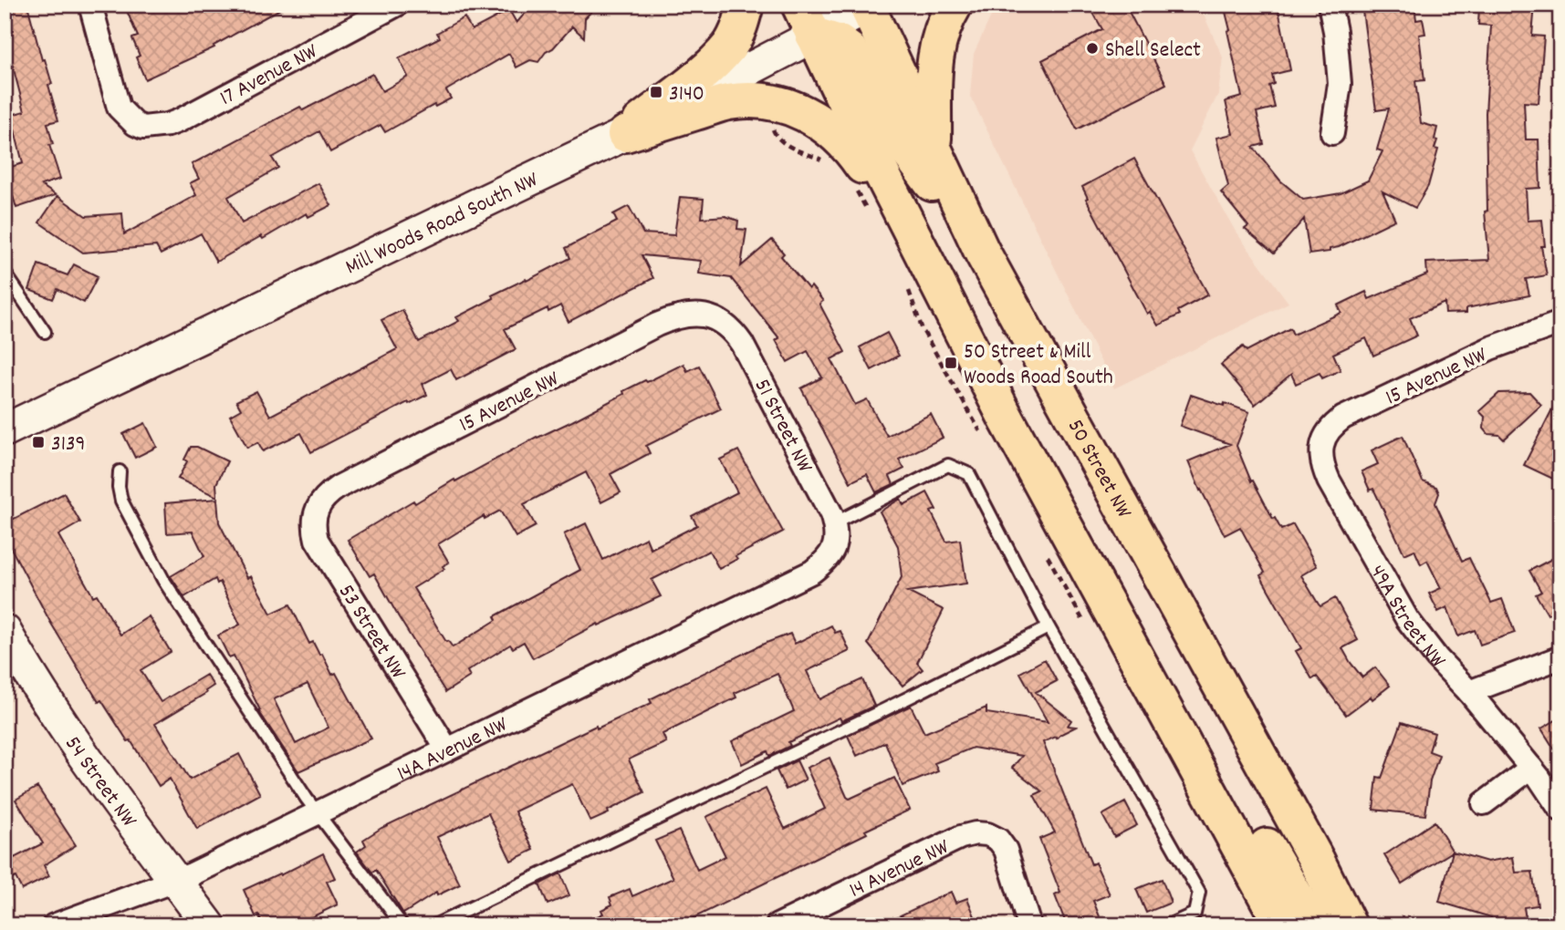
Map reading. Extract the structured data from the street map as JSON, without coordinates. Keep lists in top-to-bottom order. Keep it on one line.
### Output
{"streets":{"main road":["50 Street NW"],"street":["17 Avenue NW","Mill Woods Road South NW","15 Avenue NW","51 Street NW","49A Street NW","53 Street NW","14A Avenue NW","54 Street NW","14 Avenue NW"]},"crossings":[["Mill Woods Road South NW","50 Street NW"],["15 Avenue NW","51 Street NW"],["15 Avenue NW","49A Street NW"],["15 Avenue NW","53 Street NW"],["51 Street NW","14A Avenue NW"],["53 Street NW","14A Avenue NW"],["14A Avenue NW","54 Street NW"]],"places":{"other":["Shell Select"],"transit":["3140","50 Street & Mill Woods Road South","3139"]}}
